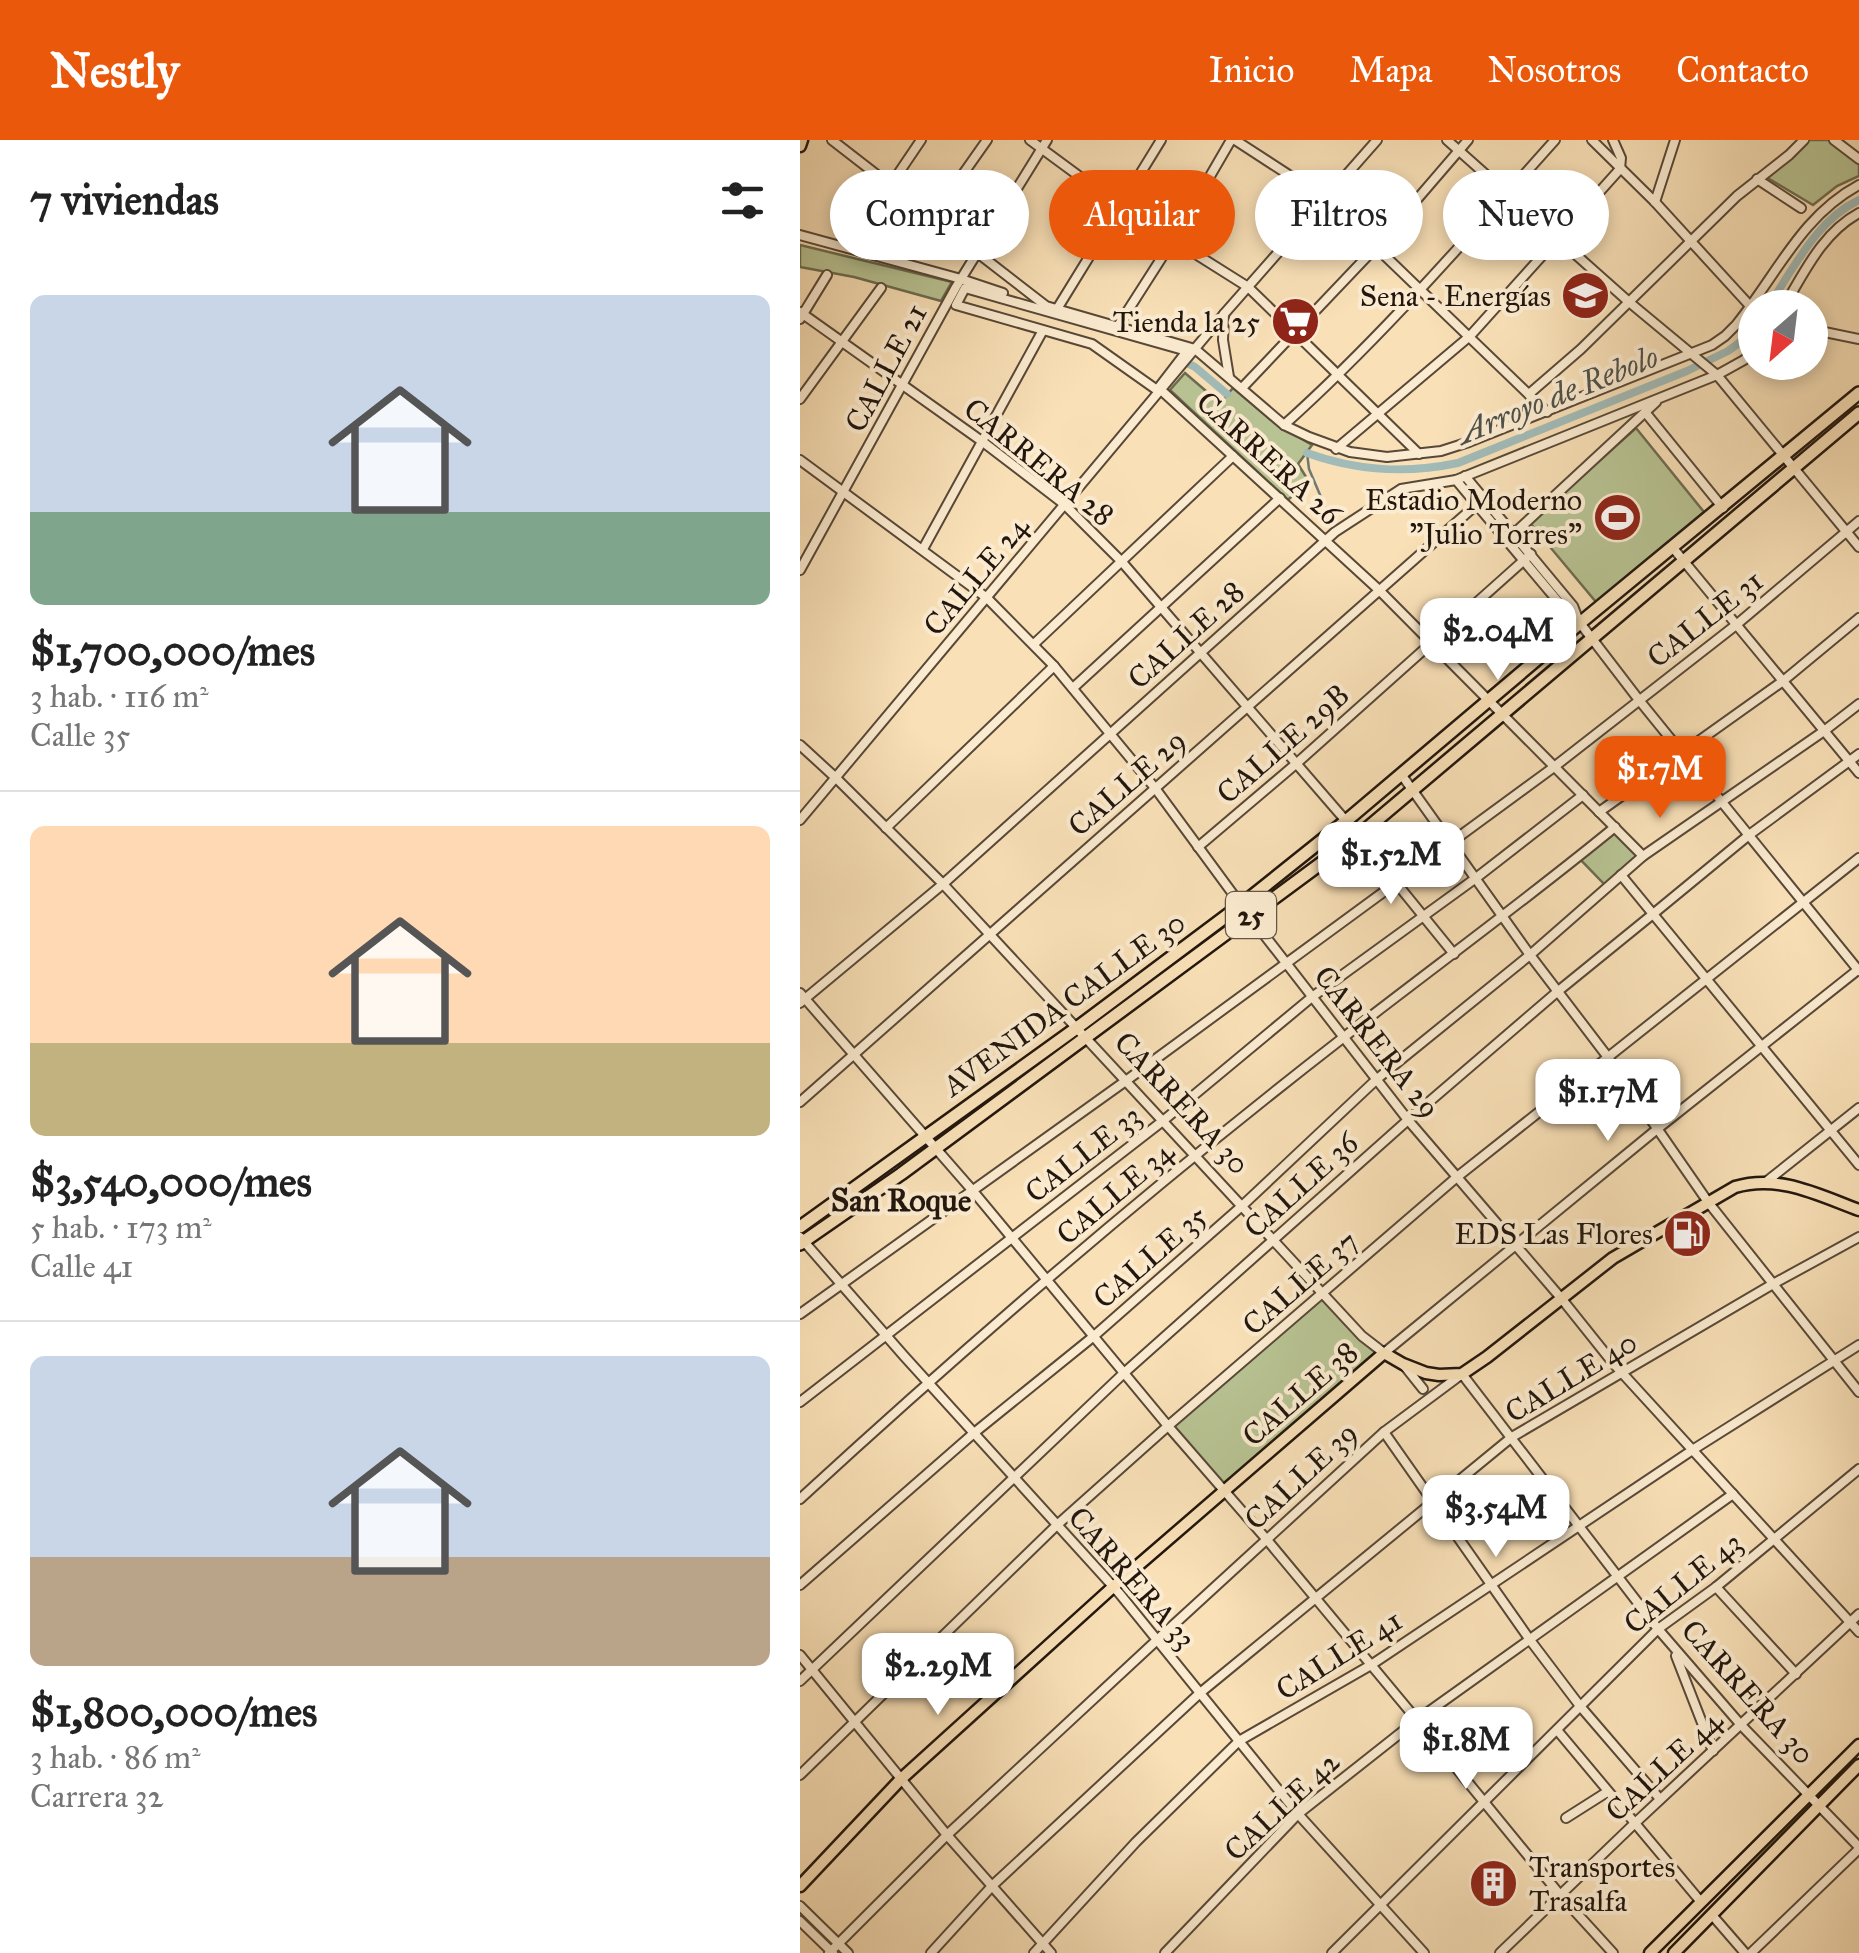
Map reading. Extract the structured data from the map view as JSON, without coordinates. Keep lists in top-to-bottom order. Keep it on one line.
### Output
{"streets":{"highway":["25","AVENIDA CALLE 30"],"main road":["CARRERA 30","CALLE 38","CALLE 39"],"street":["CALLE 21","CARRERA 26","CARRERA 28","CALLE 24","CALLE 31","CALLE 28","CALLE 29B","CALLE 29","CARRERA 29","CALLE 33","CALLE 36","CALLE 34","CALLE 35","CALLE 37","CALLE 40","CARRERA 33","CALLE 43","CALLE 41","CALLE 44","CALLE 42"]},"crossings":[["CALLE 21","CARRERA 28"],["CALLE 21","CARRERA 29"],["CARRERA 26","CALLE 24"],["CARRERA 26","CALLE 31"],["CARRERA 26","CALLE 28"],["CARRERA 26","CALLE 29B"],["CARRERA 26","CALLE 29"],["CARRERA 26","AVENIDA CALLE 30"],["CARRERA 26","CALLE 33"],["CARRERA 26","CALLE 34"],["CARRERA 26","CALLE 35"],["CARRERA 28","CALLE 24"],["CARRERA 28","CALLE 31"],["CARRERA 28","CALLE 28"],["CARRERA 28","CALLE 29B"],["CARRERA 28","CALLE 29"],["CARRERA 28","AVENIDA CALLE 30"],["CARRERA 28","CALLE 33"],["CARRERA 28","CALLE 34"],["CALLE 24","CARRERA 29"],["CALLE 24","CARRERA 30"],["CALLE 31","CARRERA 29"],["CALLE 31","CARRERA 30"],["CALLE 31","CARRERA 33"],["CALLE 28","CARRERA 29"],["CALLE 28","CARRERA 30"],["CALLE 29B","CARRERA 29"],["CALLE 29","CARRERA 29"],["CALLE 29","CARRERA 30"],["AVENIDA CALLE 30","CARRERA 29"],["AVENIDA CALLE 30","CARRERA 30"],["AVENIDA CALLE 30","CARRERA 33"],["CARRERA 29","CALLE 33"],["CARRERA 29","CALLE 36"],["CARRERA 29","CALLE 34"],["CARRERA 29","CALLE 35"],["CARRERA 29","CALLE 37"],["CARRERA 29","CALLE 40"],["CARRERA 29","CALLE 38"],["CARRERA 29","CALLE 39"],["CARRERA 29","CALLE 43"],["CARRERA 29","CALLE 41"],["CARRERA 29","CALLE 44"],["CARRERA 29","CALLE 42"],["CARRERA 30","CALLE 33"],["CARRERA 30","CALLE 36"],["CARRERA 30","CALLE 34"],["CARRERA 30","CALLE 35"],["CARRERA 30","CALLE 37"],["CARRERA 30","CALLE 40"],["CARRERA 30","CALLE 38"],["CARRERA 30","CALLE 39"],["CARRERA 30","CALLE 43"],["CARRERA 30","CALLE 41"],["CARRERA 30","CALLE 44"],["CARRERA 30","CALLE 42"],["CALLE 33","CARRERA 33"],["CALLE 36","CARRERA 33"],["CALLE 34","CARRERA 33"],["CALLE 35","CARRERA 33"],["CALLE 37","CARRERA 33"],["CALLE 40","CARRERA 33"],["CALLE 38","CARRERA 33"],["CALLE 39","CARRERA 33"],["CARRERA 33","CALLE 43"],["CARRERA 33","CALLE 41"],["CARRERA 33","CALLE 42"]],"districts":["San Roque"],"water":["Arroyo de Rebolo"],"places":{"school or university":["Sena - Energías"],"supermarket":["Tienda la 25"],"sports":["Estadio Moderno \"Julio Torres\""],"fuel station":["EDS Las Flores"],"building":["Transportes Trasalfa"]},"north":"bottom left","page":{"header":"Nestly","nav":["Inicio","Mapa","Nosotros","Contacto"],"heading":"7 viviendas","chip":["Comprar","Alquilar","Filtros","Nuevo"],"list":[{"name":"$1,700,000/mes","note":"3 hab. · 116 m² · Calle 35"},{"name":"$3,540,000/mes","note":"5 hab. · 173 m² · Calle 41"},{"name":"$1,800,000/mes","note":"3 hab. · 86 m² · Carrera 32"}],"price":["$2.04M","$1.7M","$1.52M","$1.17M","$3.54M","$2.29M","$1.8M"]}}
